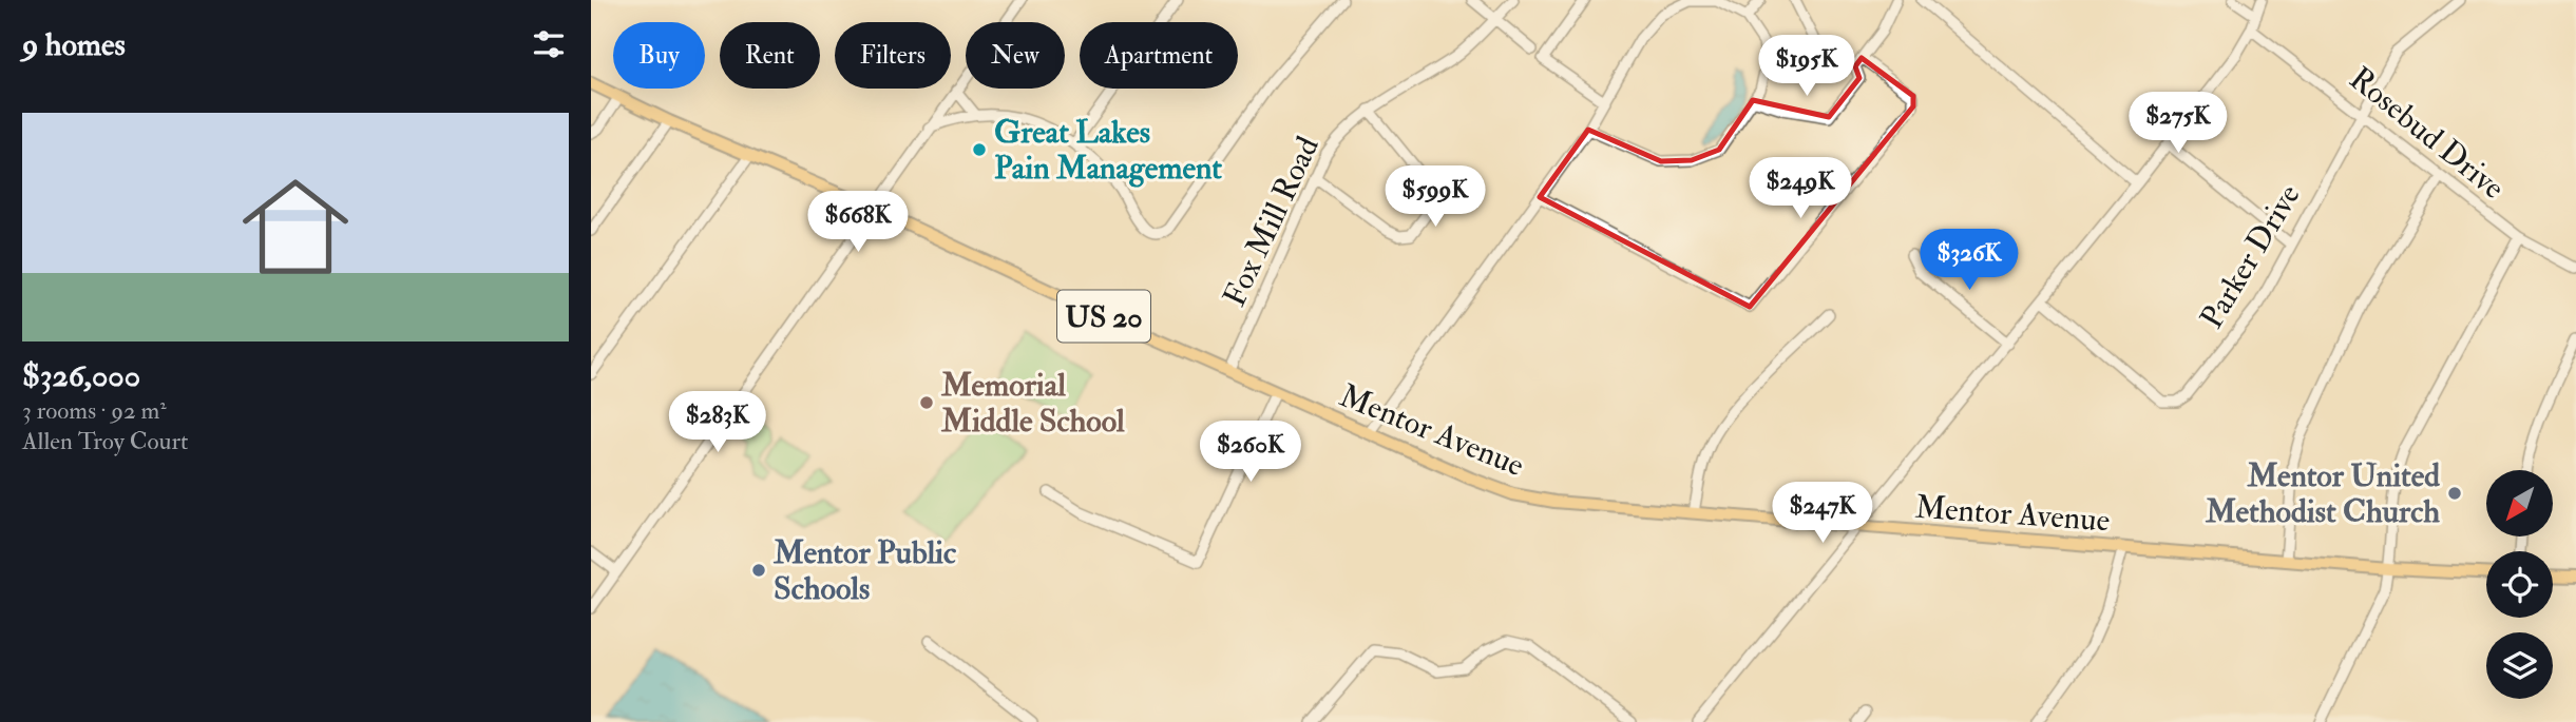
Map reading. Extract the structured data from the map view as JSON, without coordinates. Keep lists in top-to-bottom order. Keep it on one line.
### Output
{"streets":{"main road":["US 20","Mentor Avenue"],"street":["Rosebud Drive","Fox Mill Road","Parker Drive"]},"crossings":[["Rosebud Drive","Parker Drive"],["Fox Mill Road","Mentor Avenue"]],"places":["Great Lakes Pain Management","Memorial Middle School","Mentor United Methodist Church","Mentor Public Schools"],"north":"bottom left","page":{"heading":"9 homes","chip":["Buy","Rent","Filters","New","Apartment"],"price":["$195K","$275K","$249K","$599K","$668K","$326K","$283K","$260K","$247K"],"list":[{"name":"$326,000","note":"3 rooms · 92 m² · Allen Troy Court"}]}}
